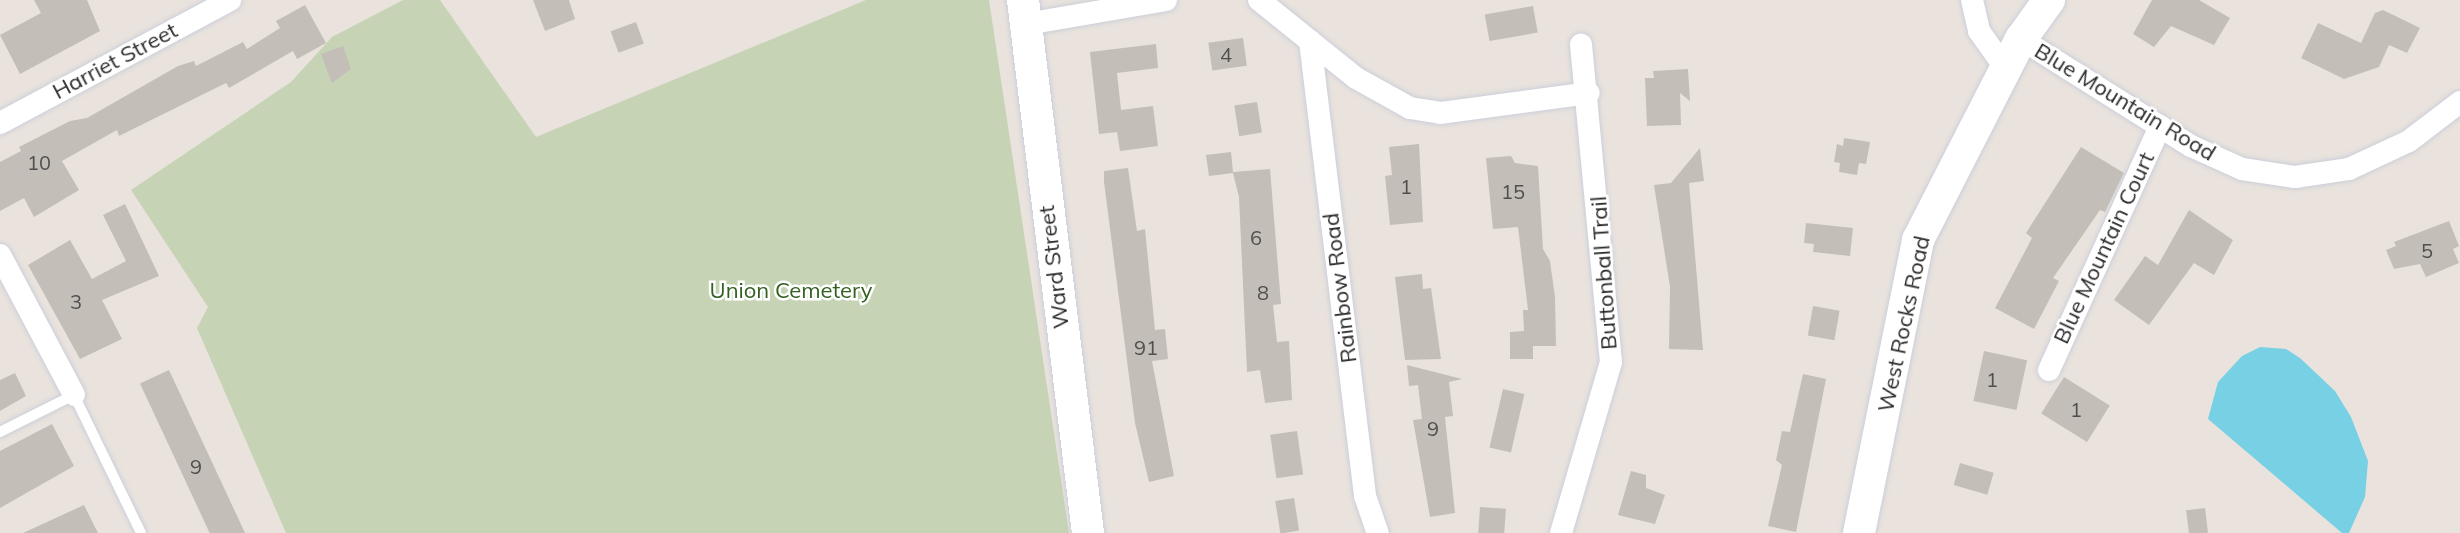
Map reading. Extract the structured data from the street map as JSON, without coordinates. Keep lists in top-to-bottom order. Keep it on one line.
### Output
{"streets":{"main road":["Ward Street","West Rocks Road"],"street":["Harriet Street","Blue Mountain Road","Blue Mountain Court","Buttonball Trail","Rainbow Road"]},"crossings":[["Blue Mountain Road","Blue Mountain Court"],["Blue Mountain Road","West Rocks Road"]],"parks":["Union Cemetery"],"house_numbers":["4","10","1","15","6","5","8","3","91","1","1","9","9"]}
